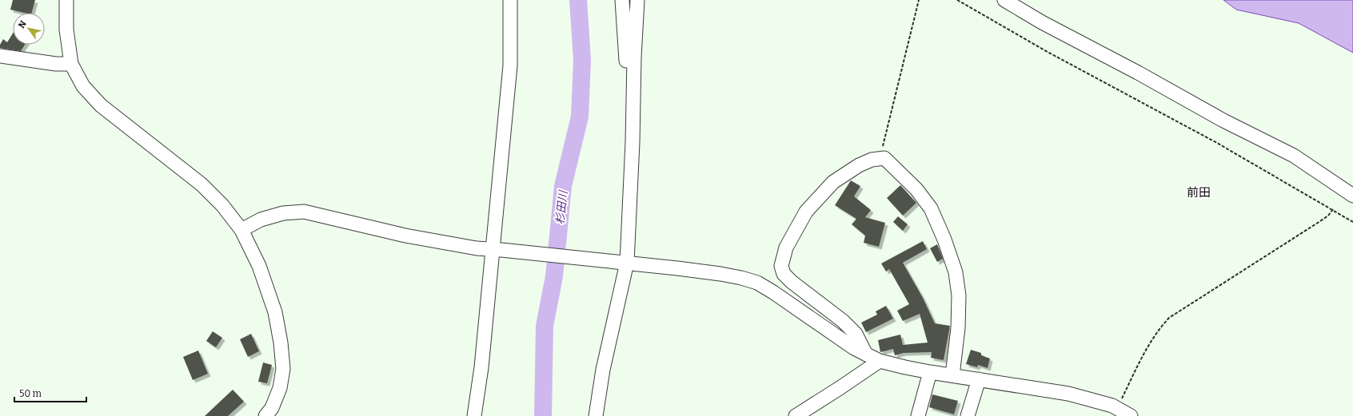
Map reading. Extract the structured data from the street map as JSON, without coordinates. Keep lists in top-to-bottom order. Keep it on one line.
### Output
{"districts":["前田"],"water":["杉田川"],"scale_bar":"50 m","north":"top left"}
